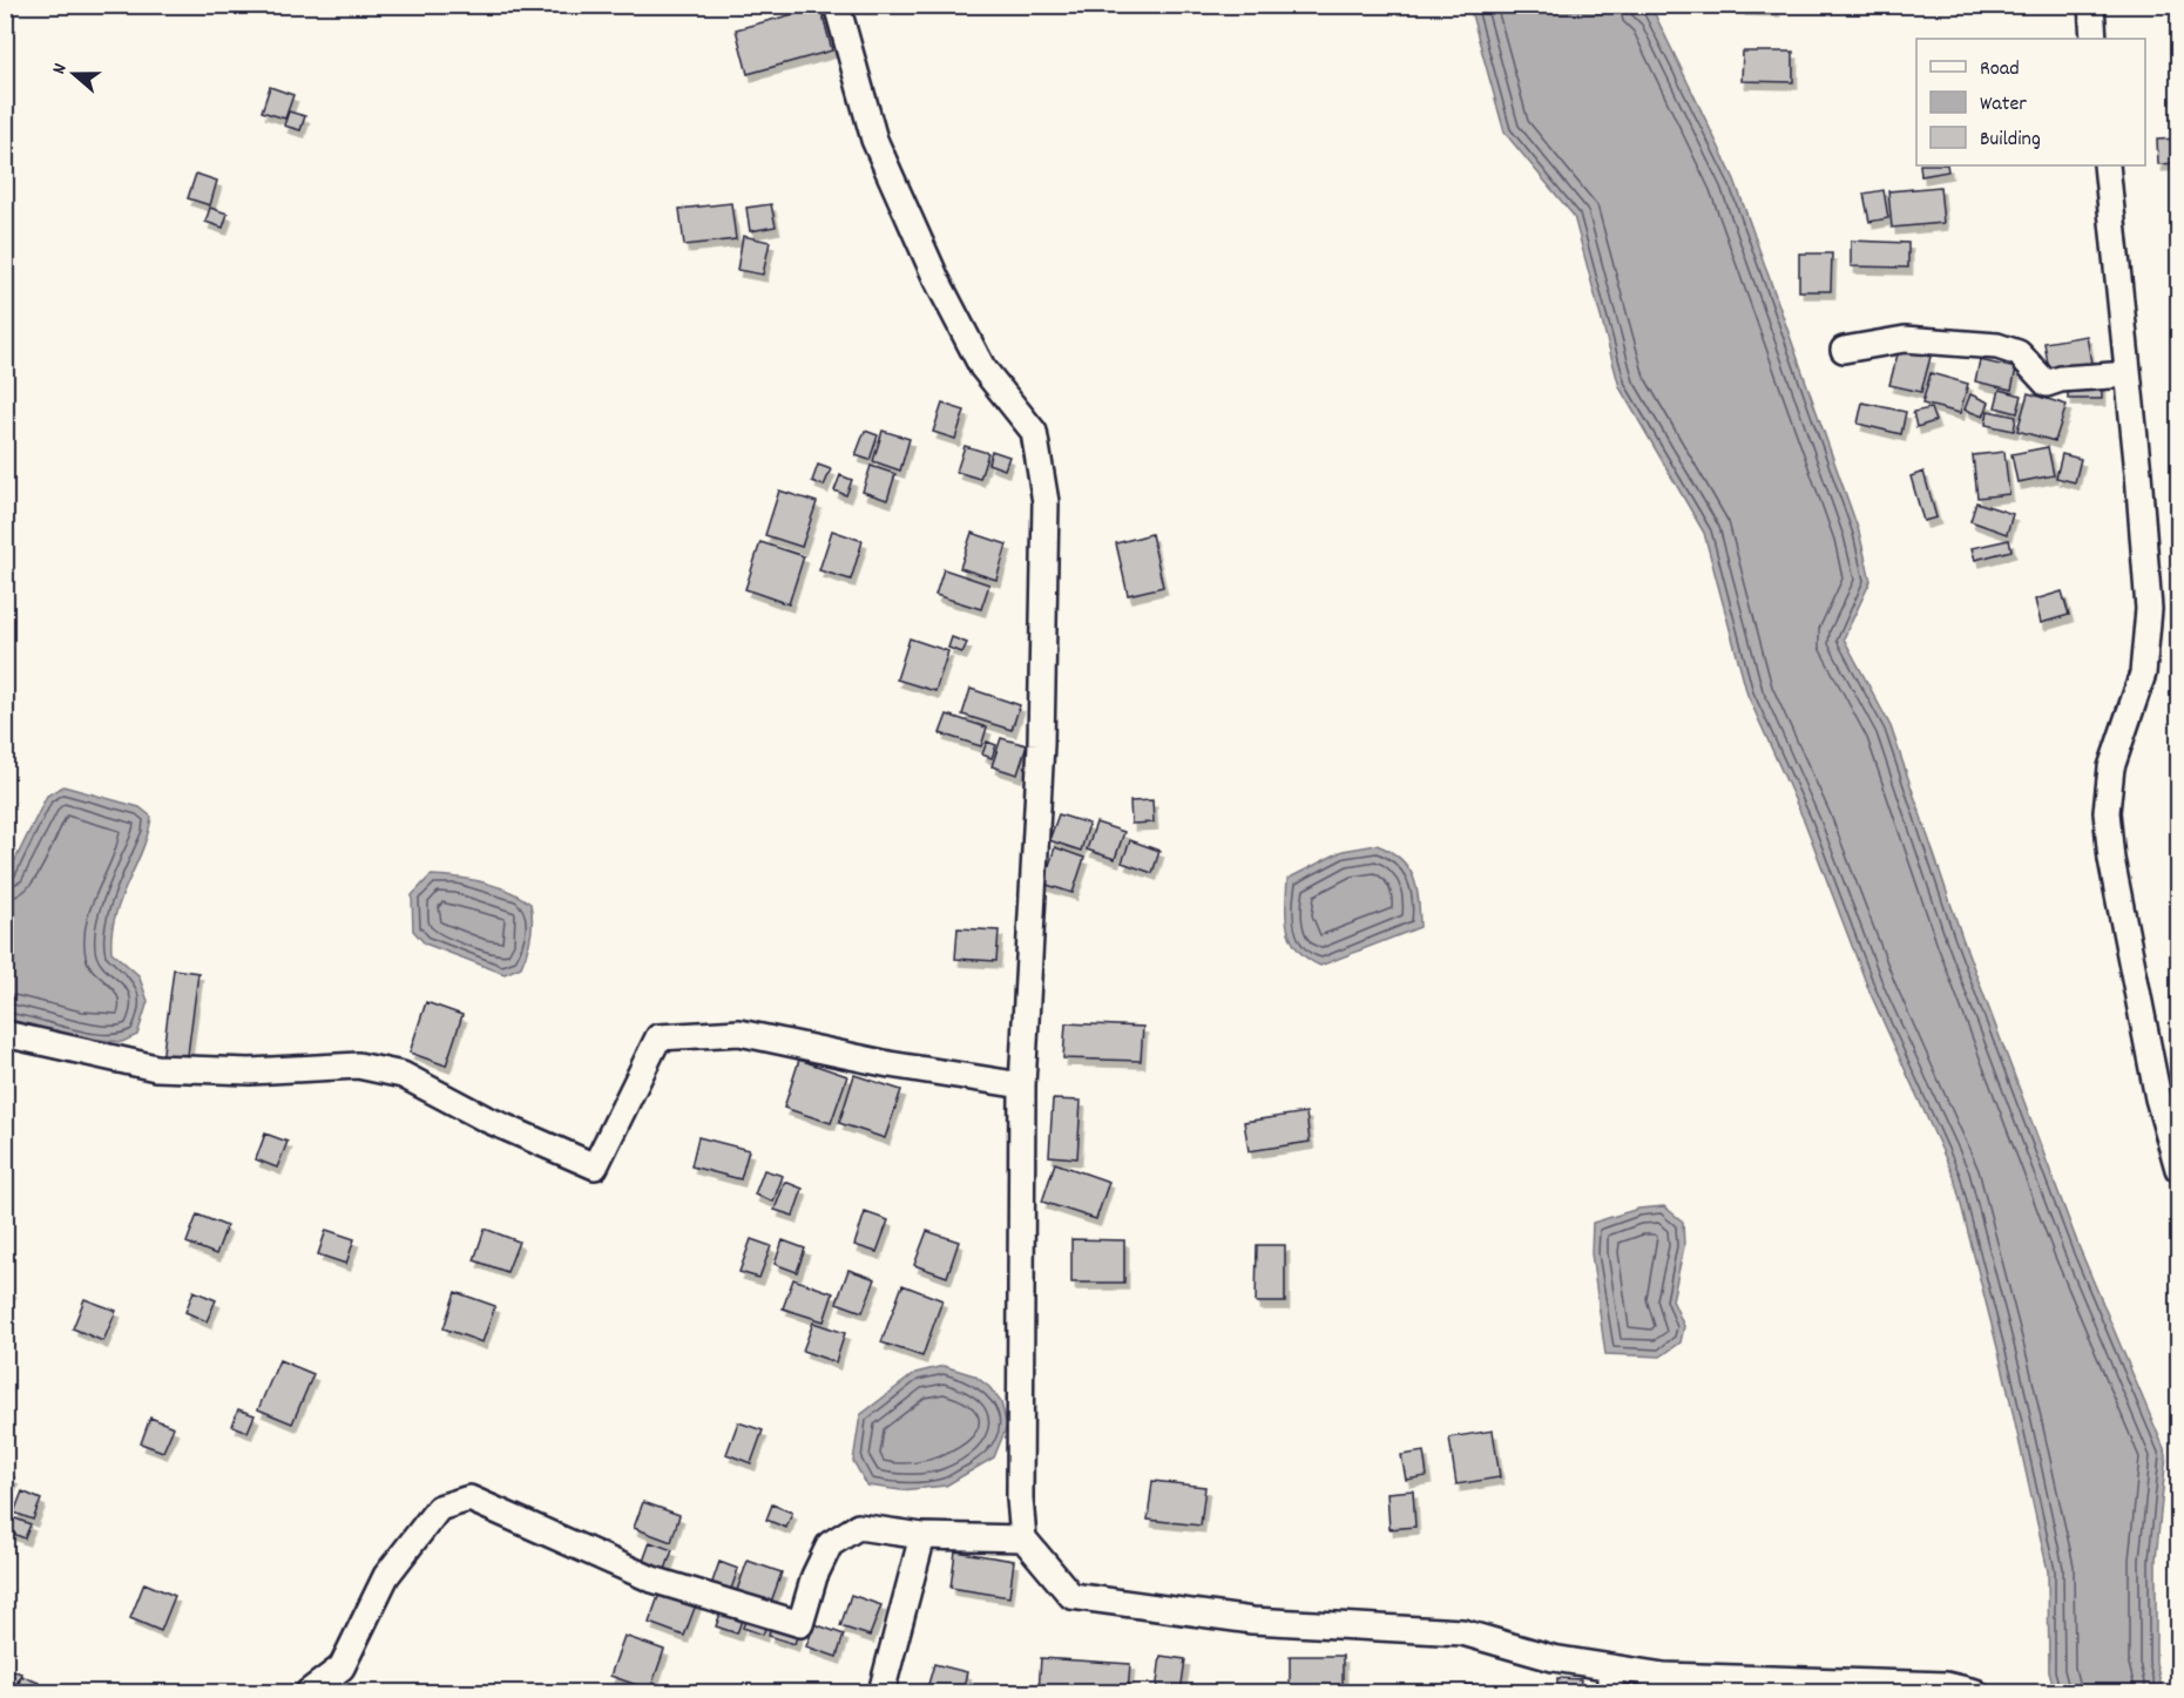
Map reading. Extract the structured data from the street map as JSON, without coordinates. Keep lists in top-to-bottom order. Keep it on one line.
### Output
{"legend":["Road","Water","Building"],"north":"left"}
